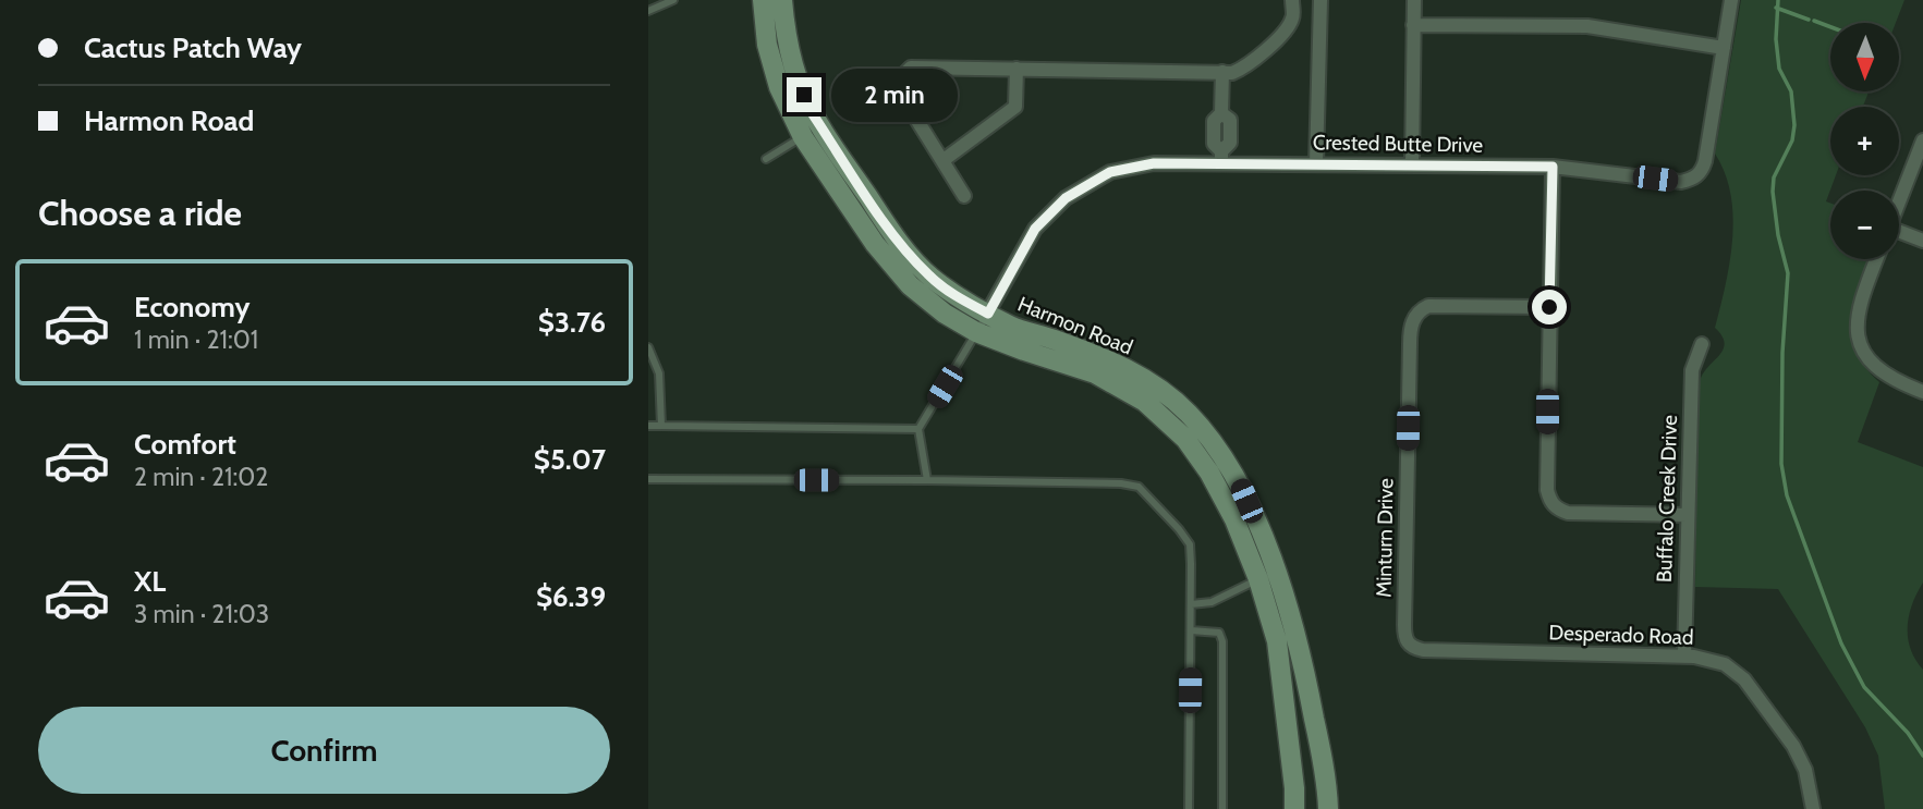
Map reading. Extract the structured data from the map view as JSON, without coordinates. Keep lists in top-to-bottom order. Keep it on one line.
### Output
{"streets":{"street":["Crested Butte Drive","Harmon Road","Buffalo Creek Drive","Minturn Drive","Desperado Road"]},"crossings":[["Crested Butte Drive","Harmon Road"],["Buffalo Creek Drive","Desperado Road"],["Minturn Drive","Desperado Road"]],"north":"bottom","page":{"banner":["Cactus Patch Way","Harmon Road"],"map_buttons":["+","−"],"bubble":"2 min","heading":"Choose a ride","list":[{"name":"Economy","note":"1 min · 21:01","value":"$3.76"},{"name":"Comfort","note":"2 min · 21:02","value":"$5.07"},{"name":"XL","note":"3 min · 21:03","value":"$6.39"}],"buttons":"Confirm"}}
